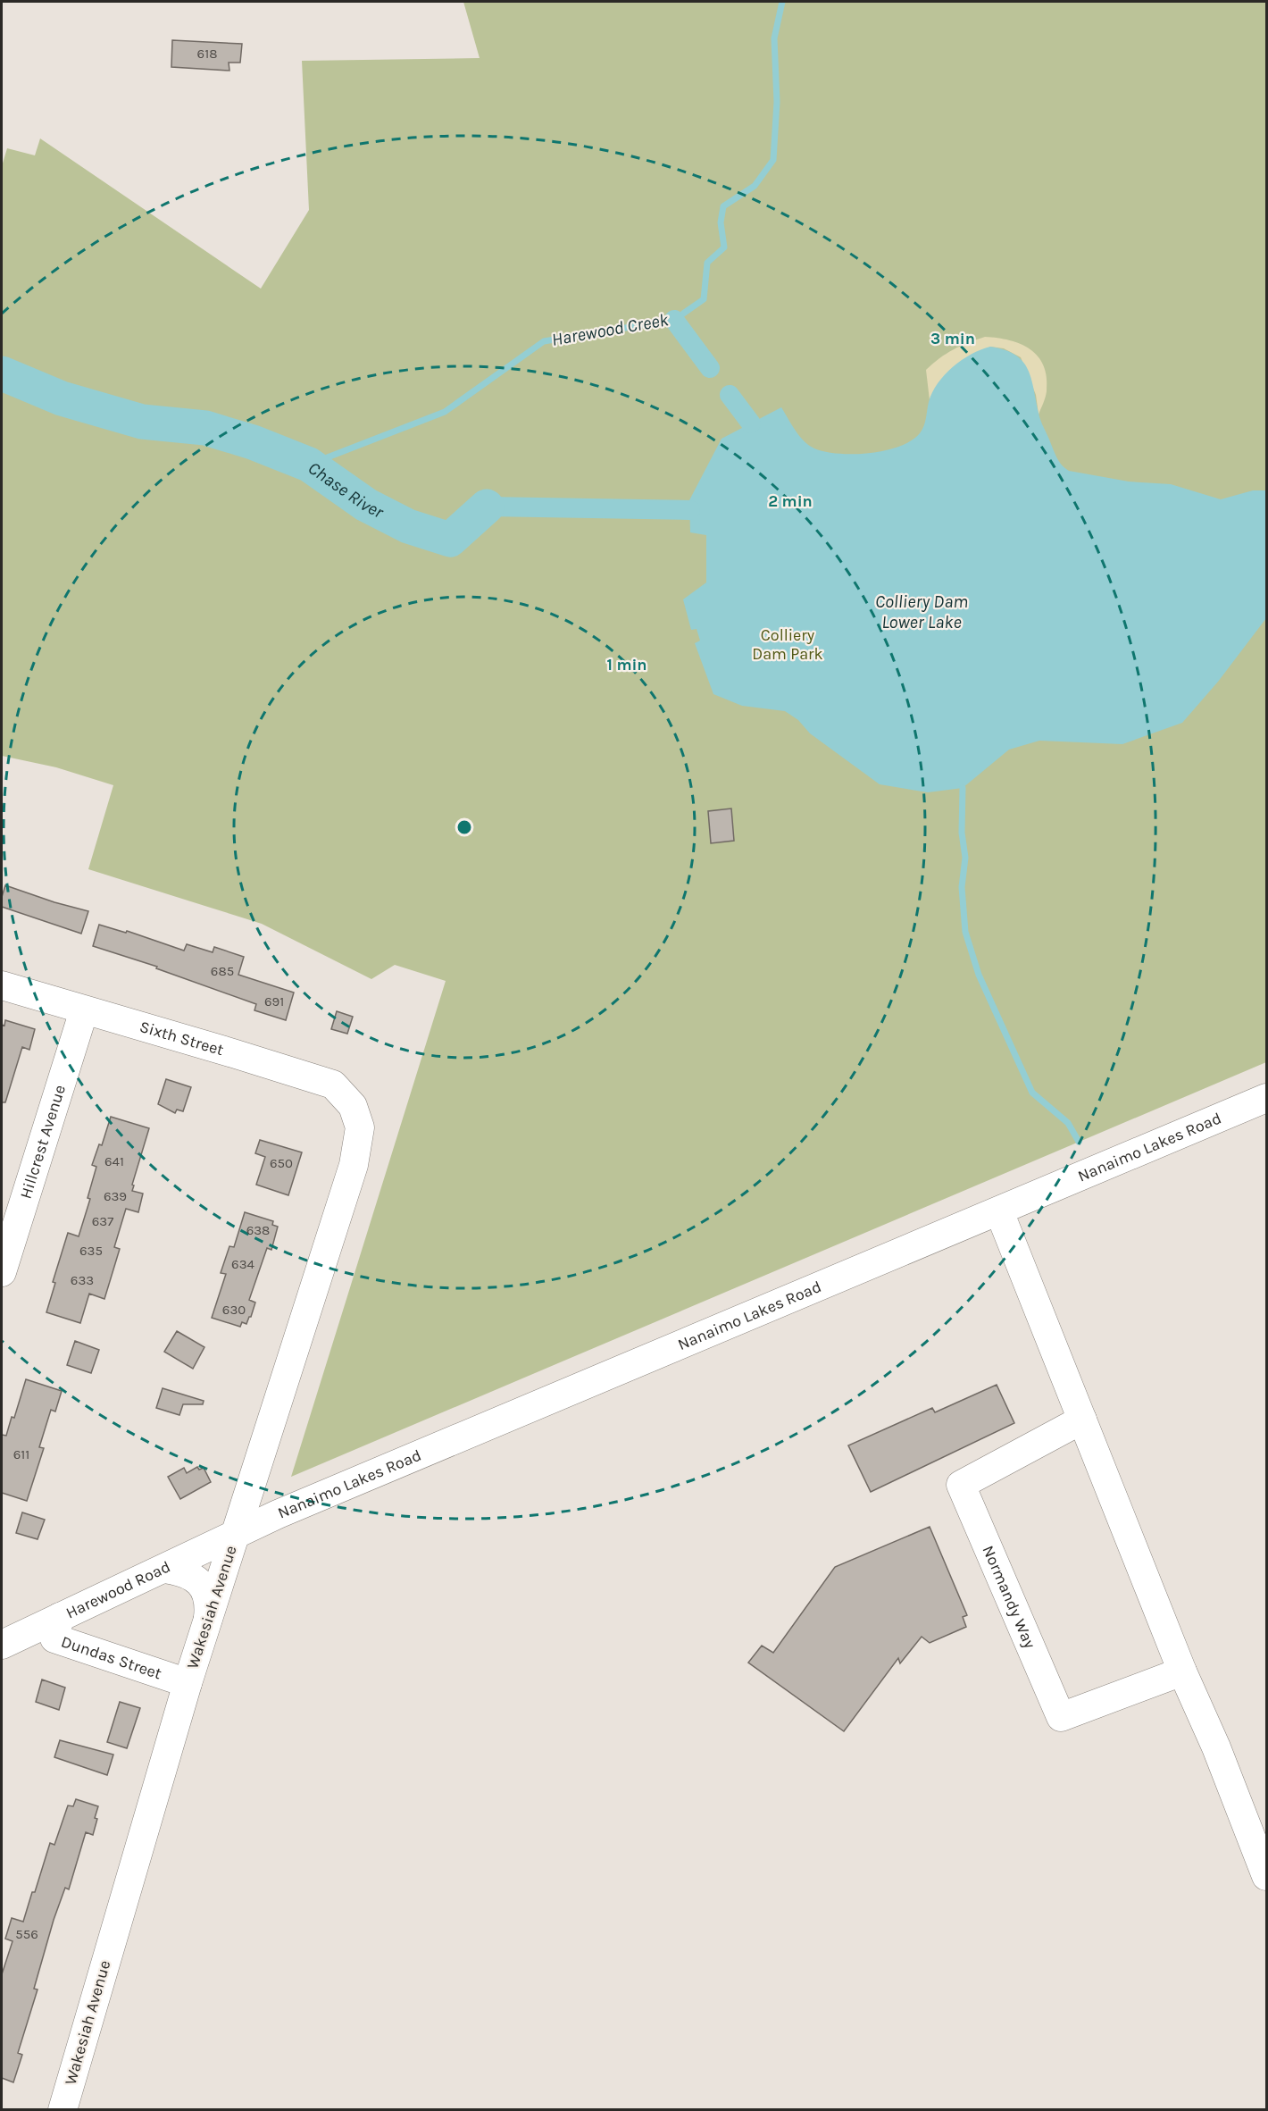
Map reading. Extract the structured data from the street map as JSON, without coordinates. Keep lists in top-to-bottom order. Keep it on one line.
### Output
{"streets":{"street":["Sixth Street","Hillcrest Avenue","Nanaimo Lakes Road","Harewood Road","Normandy Way","Wakesiah Avenue","Dundas Street"]},"crossings":[["Sixth Street","Hillcrest Avenue"],["Sixth Street","Wakesiah Avenue"],["Nanaimo Lakes Road","Harewood Road"],["Nanaimo Lakes Road","Wakesiah Avenue"],["Harewood Road","Wakesiah Avenue"],["Harewood Road","Dundas Street"],["Wakesiah Avenue","Dundas Street"]],"water":["Harewood Creek","Chase River","Colliery Dam Lower Lake"],"parks":["Colliery Dam Park"],"house_numbers":["618","685","691","641","650","639","637","638","635","634","633","630","611","556"],"rings":["3 min","2 min","1 min"]}
